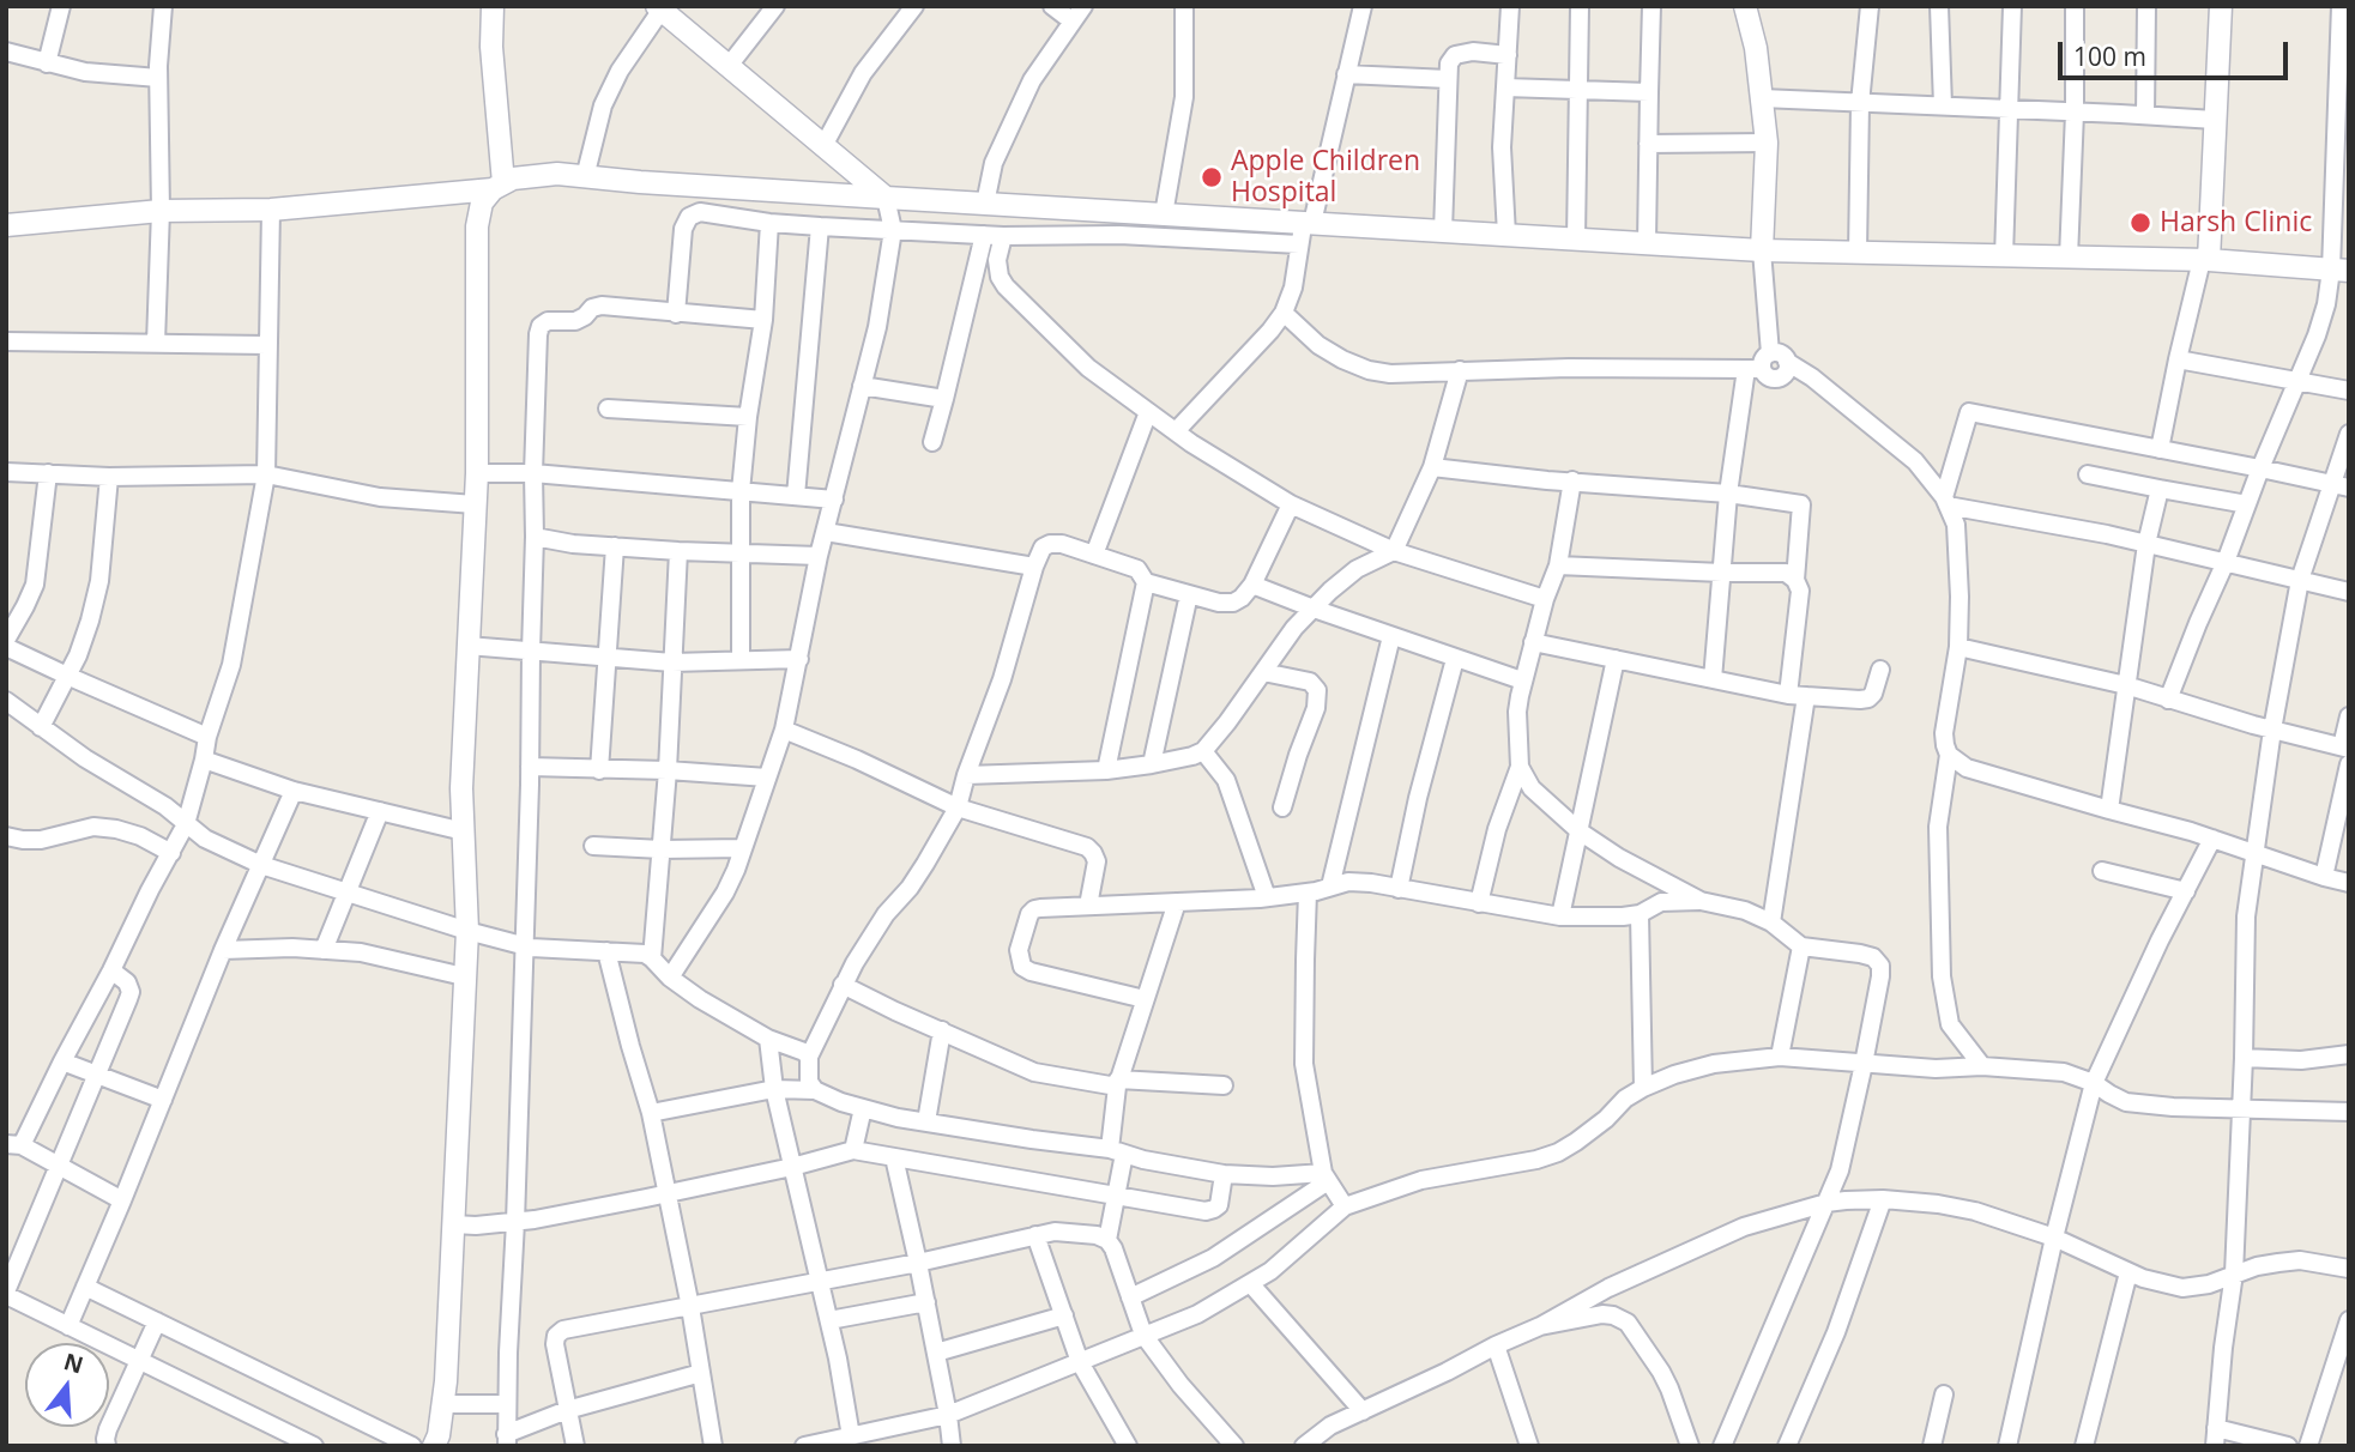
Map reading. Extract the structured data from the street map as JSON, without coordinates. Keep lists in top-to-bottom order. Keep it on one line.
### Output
{"places":["Apple Children Hospital","Harsh Clinic"],"scale_bar":"100 m","north":"top"}
